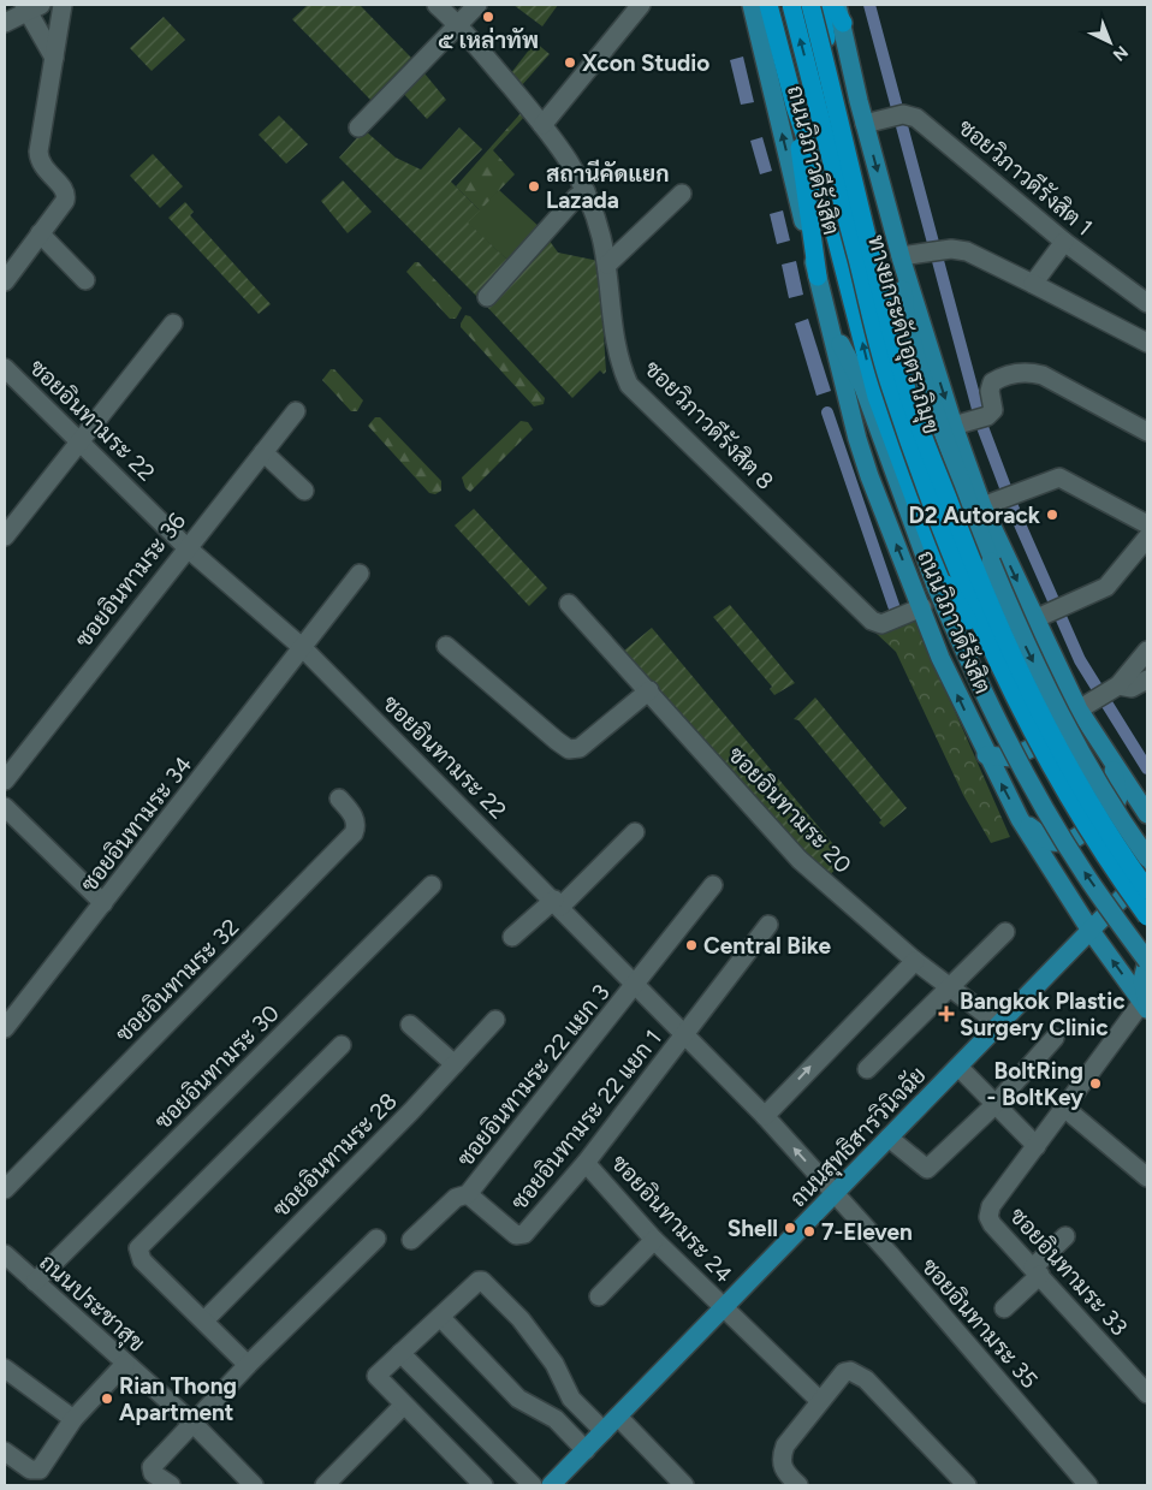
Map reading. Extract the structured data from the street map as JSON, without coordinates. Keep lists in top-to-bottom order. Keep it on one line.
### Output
{"streets":{"highway":["ถนนวิภาวดีรังสิต","ทางยกระดับอุตราภิมุข"],"main road":["ถนนสุทธิสารวินิจฉัย"],"street":["ซอยวิภาวดีรังสิต 1","ซอยอินทามระ 22","ซอยวิภาวดีรังสิต 8","ซอยอินทามระ 36","ซอยอินทามระ 20","ซอยอินทามระ 34","ซอยอินทามระ 32","ซอยอินทามระ 30","ซอยอินทามระ 22 แยก 3","ซอยอินทามระ 22 แยก 1","ซอยอินทามระ 28","ซอยอินทามระ 24","ซอยอินทามระ 33","ถนนประชาสุข","ซอยอินทามระ 35"]},"crossings":[["ถนนวิภาวดีรังสิต","ซอยวิภาวดีรังสิต 8"],["ถนนวิภาวดีรังสิต","ถนนสุทธิสารวินิจฉัย"],["ถนนวิภาวดีรังสิต","ซอยอินทามระ 33"],["ซอยอินทามระ 22","ซอยอินทามระ 36"],["ซอยอินทามระ 22","ซอยอินทามระ 34"],["ซอยอินทามระ 22","ซอยอินทามระ 22 แยก 3"],["ซอยอินทามระ 22","ซอยอินทามระ 22 แยก 1"],["ซอยอินทามระ 22","ถนนสุทธิสารวินิจฉัย"],["ซอยอินทามระ 22","ซอยอินทามระ 35"],["ซอยอินทามระ 20","ถนนสุทธิสารวินิจฉัย"],["ซอยอินทามระ 30","ถนนประชาสุข"],["ซอยอินทามระ 22 แยก 3","ซอยอินทามระ 22 แยก 1"],["ซอยอินทามระ 22 แยก 1","ซอยอินทามระ 24"],["ถนนสุทธิสารวินิจฉัย","ซอยอินทามระ 24"],["ถนนสุทธิสารวินิจฉัย","ซอยอินทามระ 35"]],"places":{"other":["๕ เหล่าทัพ","Xcon Studio","สถานีคัดแยก Lazada","D2 Autorack","Central Bike","BoltRing - BoltKey","Shell","7-Eleven","Rian Thong Apartment"],"health":["Bangkok Plastic Surgery Clinic"]},"north":"bottom right"}
